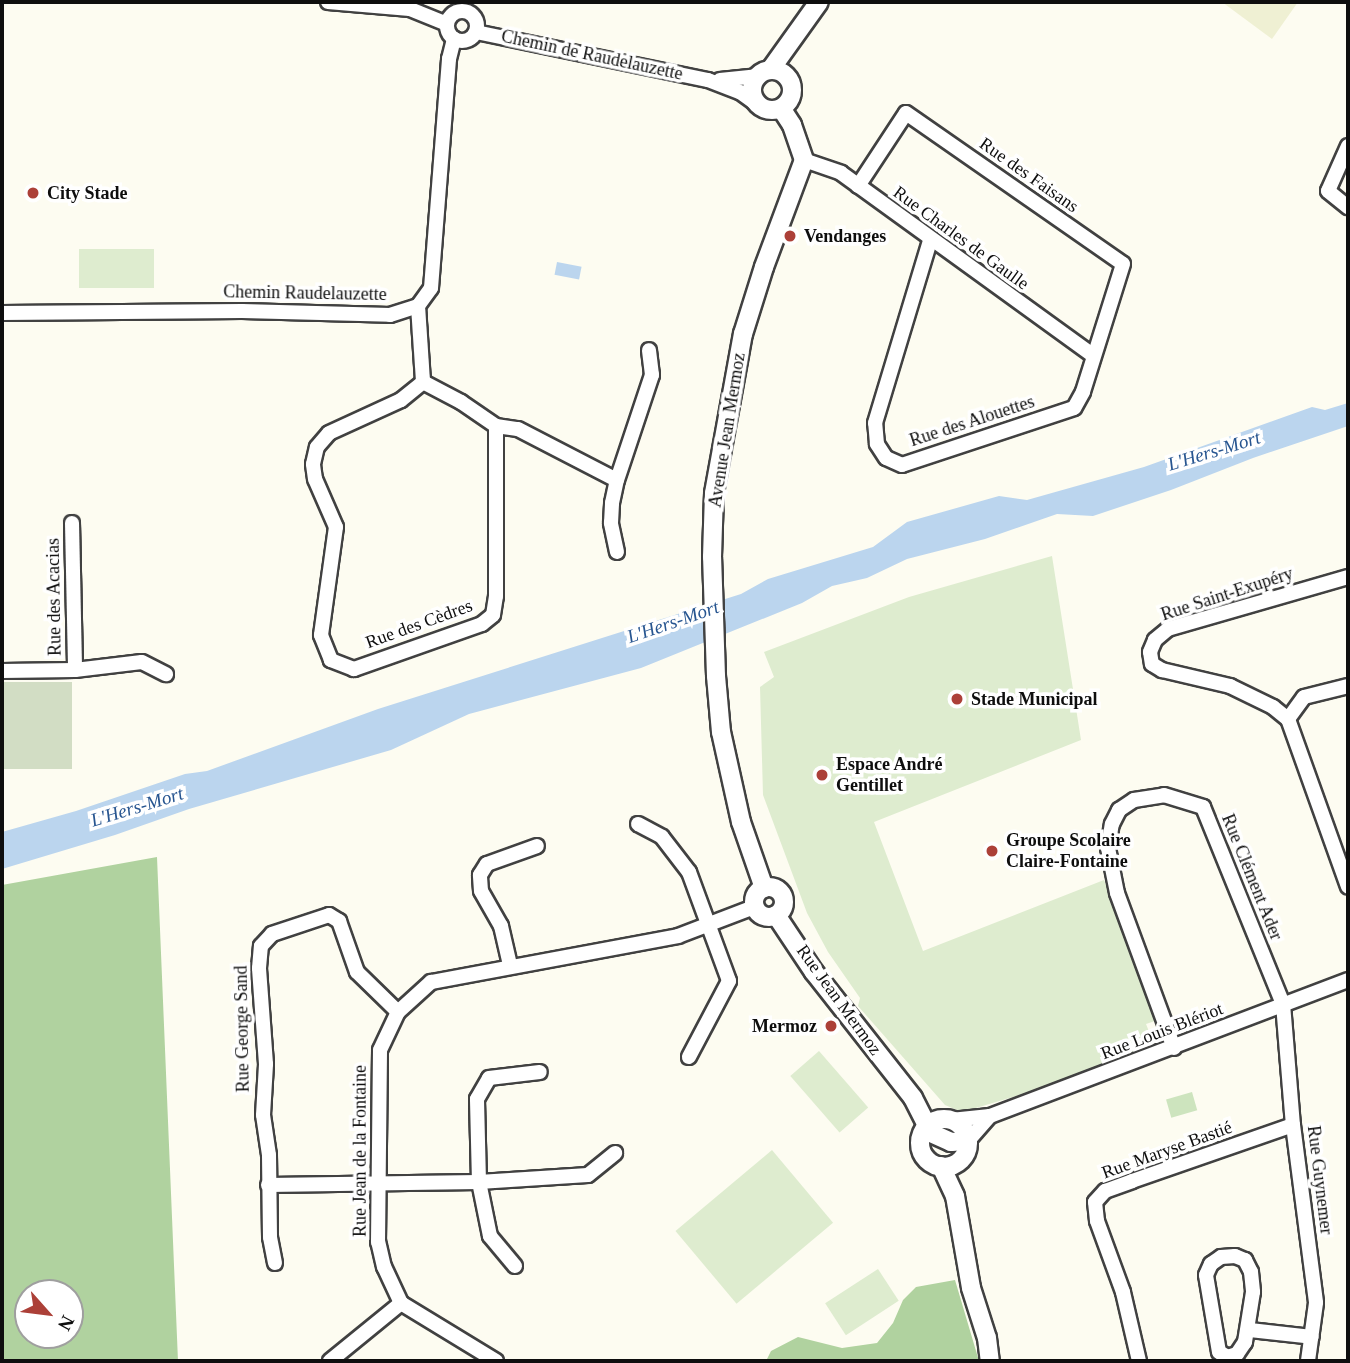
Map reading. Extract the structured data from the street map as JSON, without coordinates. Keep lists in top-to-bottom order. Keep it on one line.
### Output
{"streets":{"street":["Chemin de Raudelauzette","Rue des Faisans","Rue Charles de Gaulle","Chemin Raudelauzette","Rue des Alouettes","Avenue Jean Mermoz","Rue Saint-Exupéry","Rue des Acacias","Rue des Cèdres","Rue Clément Ader","Rue Jean Mermoz","Rue George Sand","Rue Louis Blériot","Rue Maryse Bastié","Rue Jean de la Fontaine","Rue Guynemer"]},"crossings":[["Rue des Faisans","Rue Charles de Gaulle"],["Rue des Faisans","Rue des Alouettes"],["Rue Charles de Gaulle","Rue des Alouettes"],["Rue Charles de Gaulle","Avenue Jean Mermoz"],["Avenue Jean Mermoz","Rue Jean Mermoz"],["Avenue Jean Mermoz","Rue Jean de la Fontaine"],["Rue Clément Ader","Rue Louis Blériot"],["Rue Clément Ader","Rue Guynemer"],["Rue Jean Mermoz","Rue Louis Blériot"],["Rue Jean Mermoz","Rue Jean de la Fontaine"],["Rue George Sand","Rue Jean de la Fontaine"],["Rue Louis Blériot","Rue Guynemer"],["Rue Maryse Bastié","Rue Guynemer"]],"water":["L'Hers-Mort"],"places":["City Stade","Vendanges","Stade Municipal","Espace André Gentillet","Groupe Scolaire Claire-Fontaine","Mermoz"],"north":"bottom right"}
